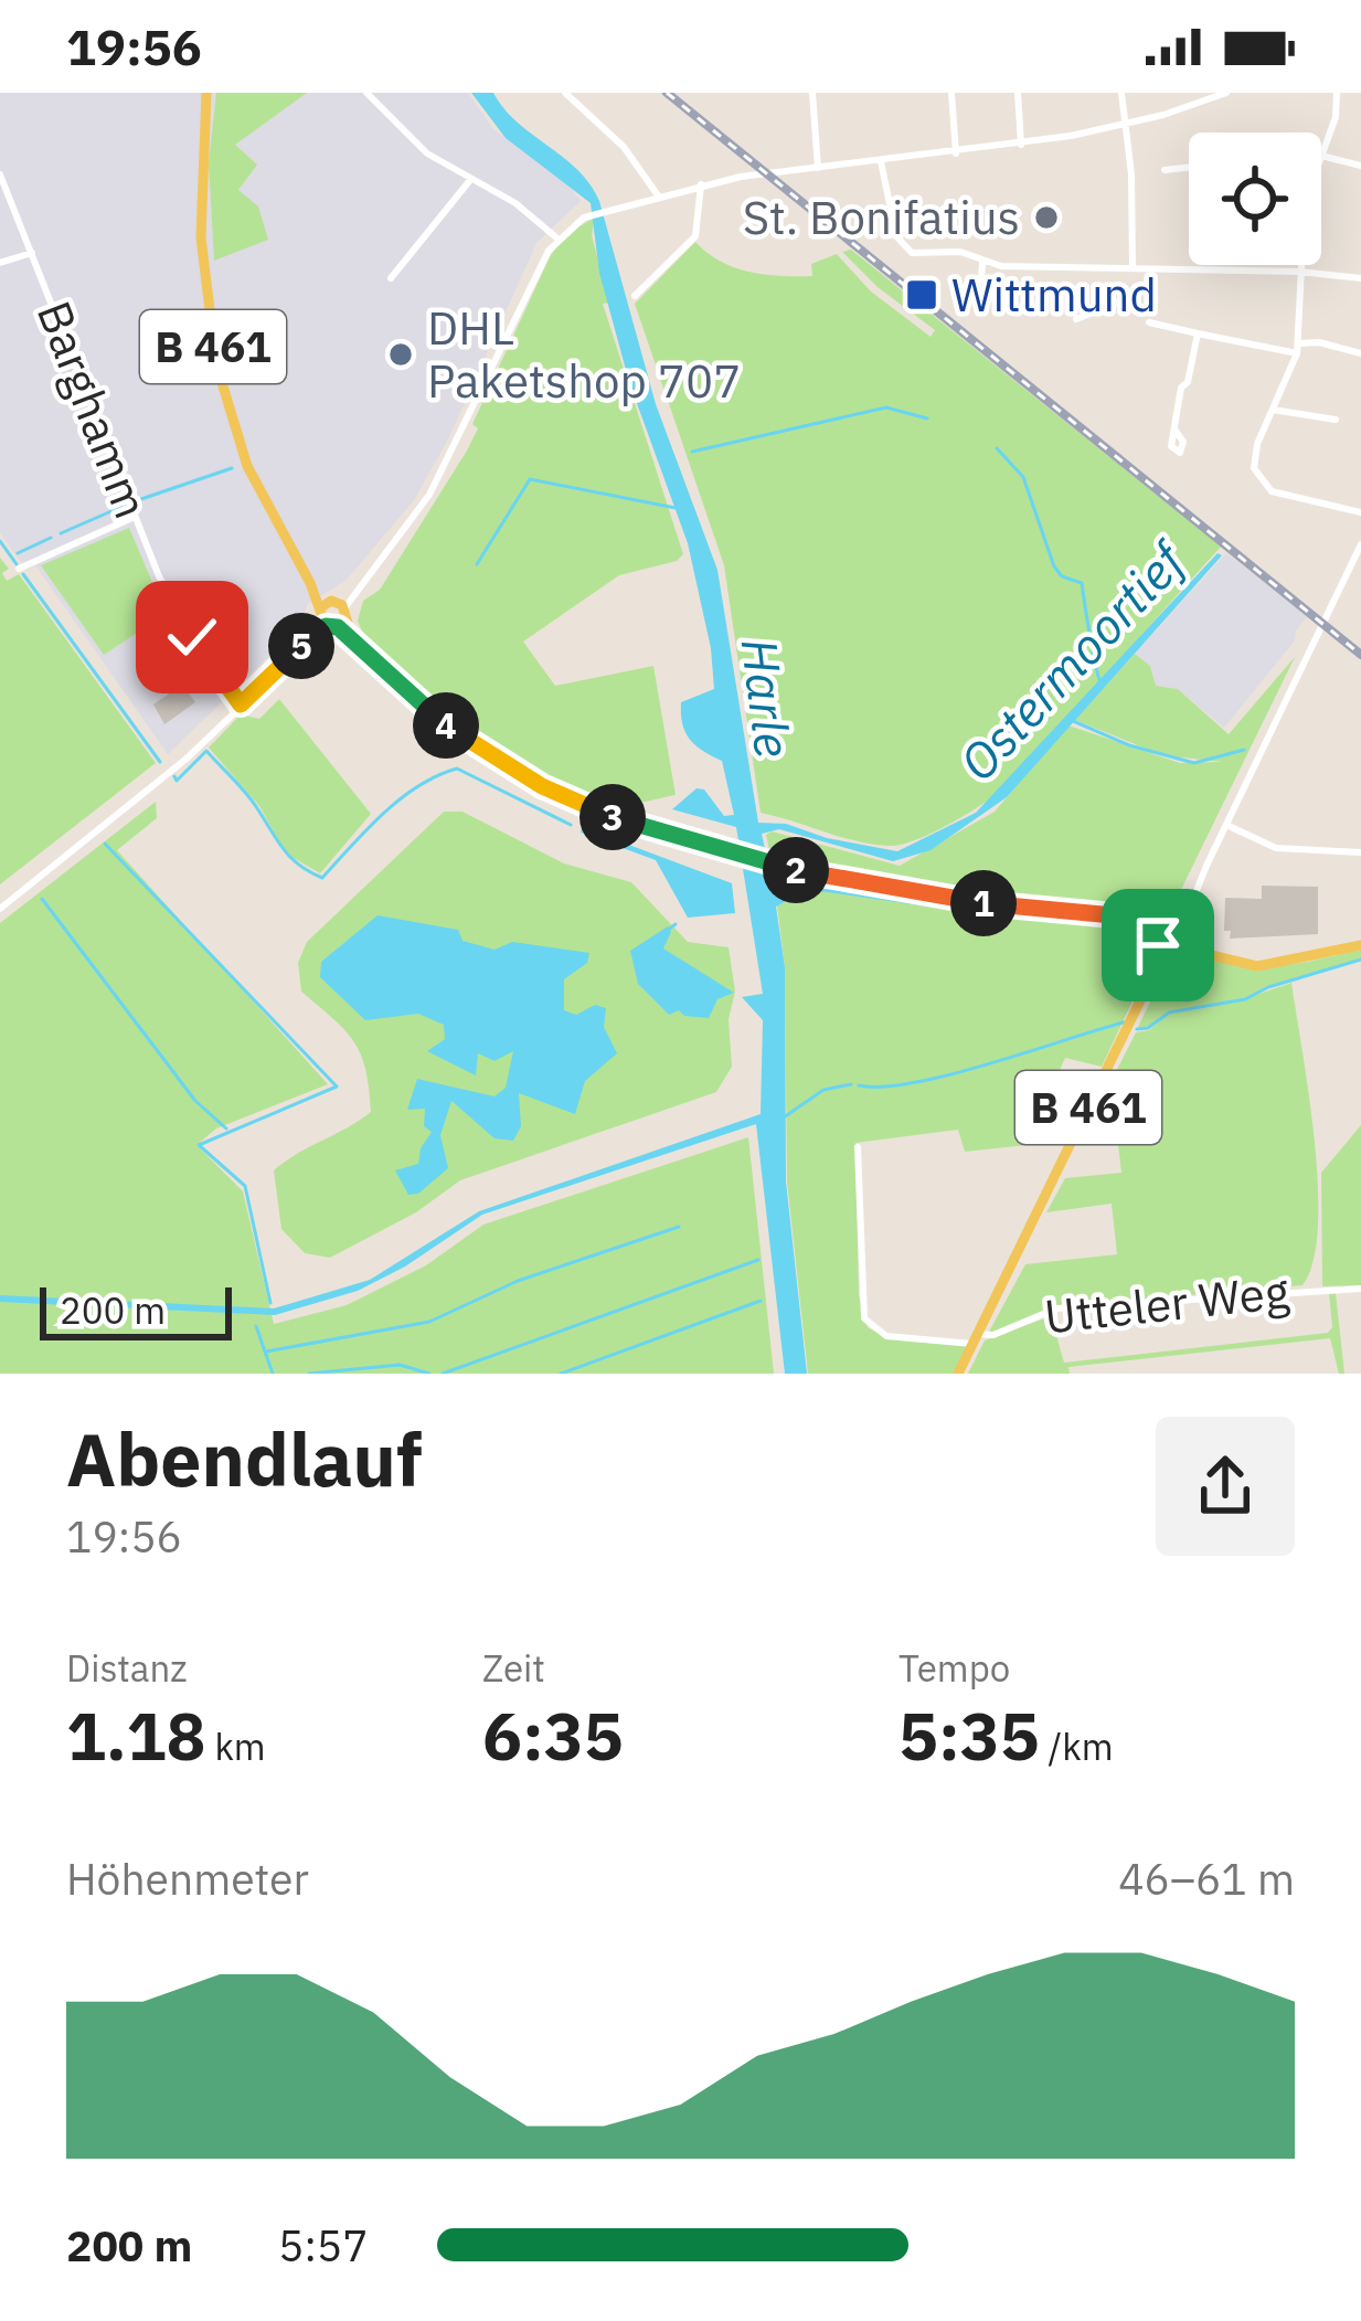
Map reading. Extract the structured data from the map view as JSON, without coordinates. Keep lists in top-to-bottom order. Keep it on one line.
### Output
{"streets":{"main road":["B 461"],"street":["Barghamm","Utteler Weg"]},"crossings":[["B 461","Utteler Weg"]],"water":["Ostermoortief","Harle"],"places":{"other":["St. Bonifatius","DHL Paketshop 707"],"transit":["Wittmund"]},"scale_bar":"200 m","page":{"status":"19:56","pins":["5","4","3","2","1"],"scale":"200 m","heading":["Abendlauf","19:56"],"stats":[["Distanz","1.18 km"],["Zeit","6:35"],["Tempo","5:35 /km"]],"chart":["Höhenmeter","46–61 m"],"list":[{"name":"200 m","note":"5:57"}]}}
